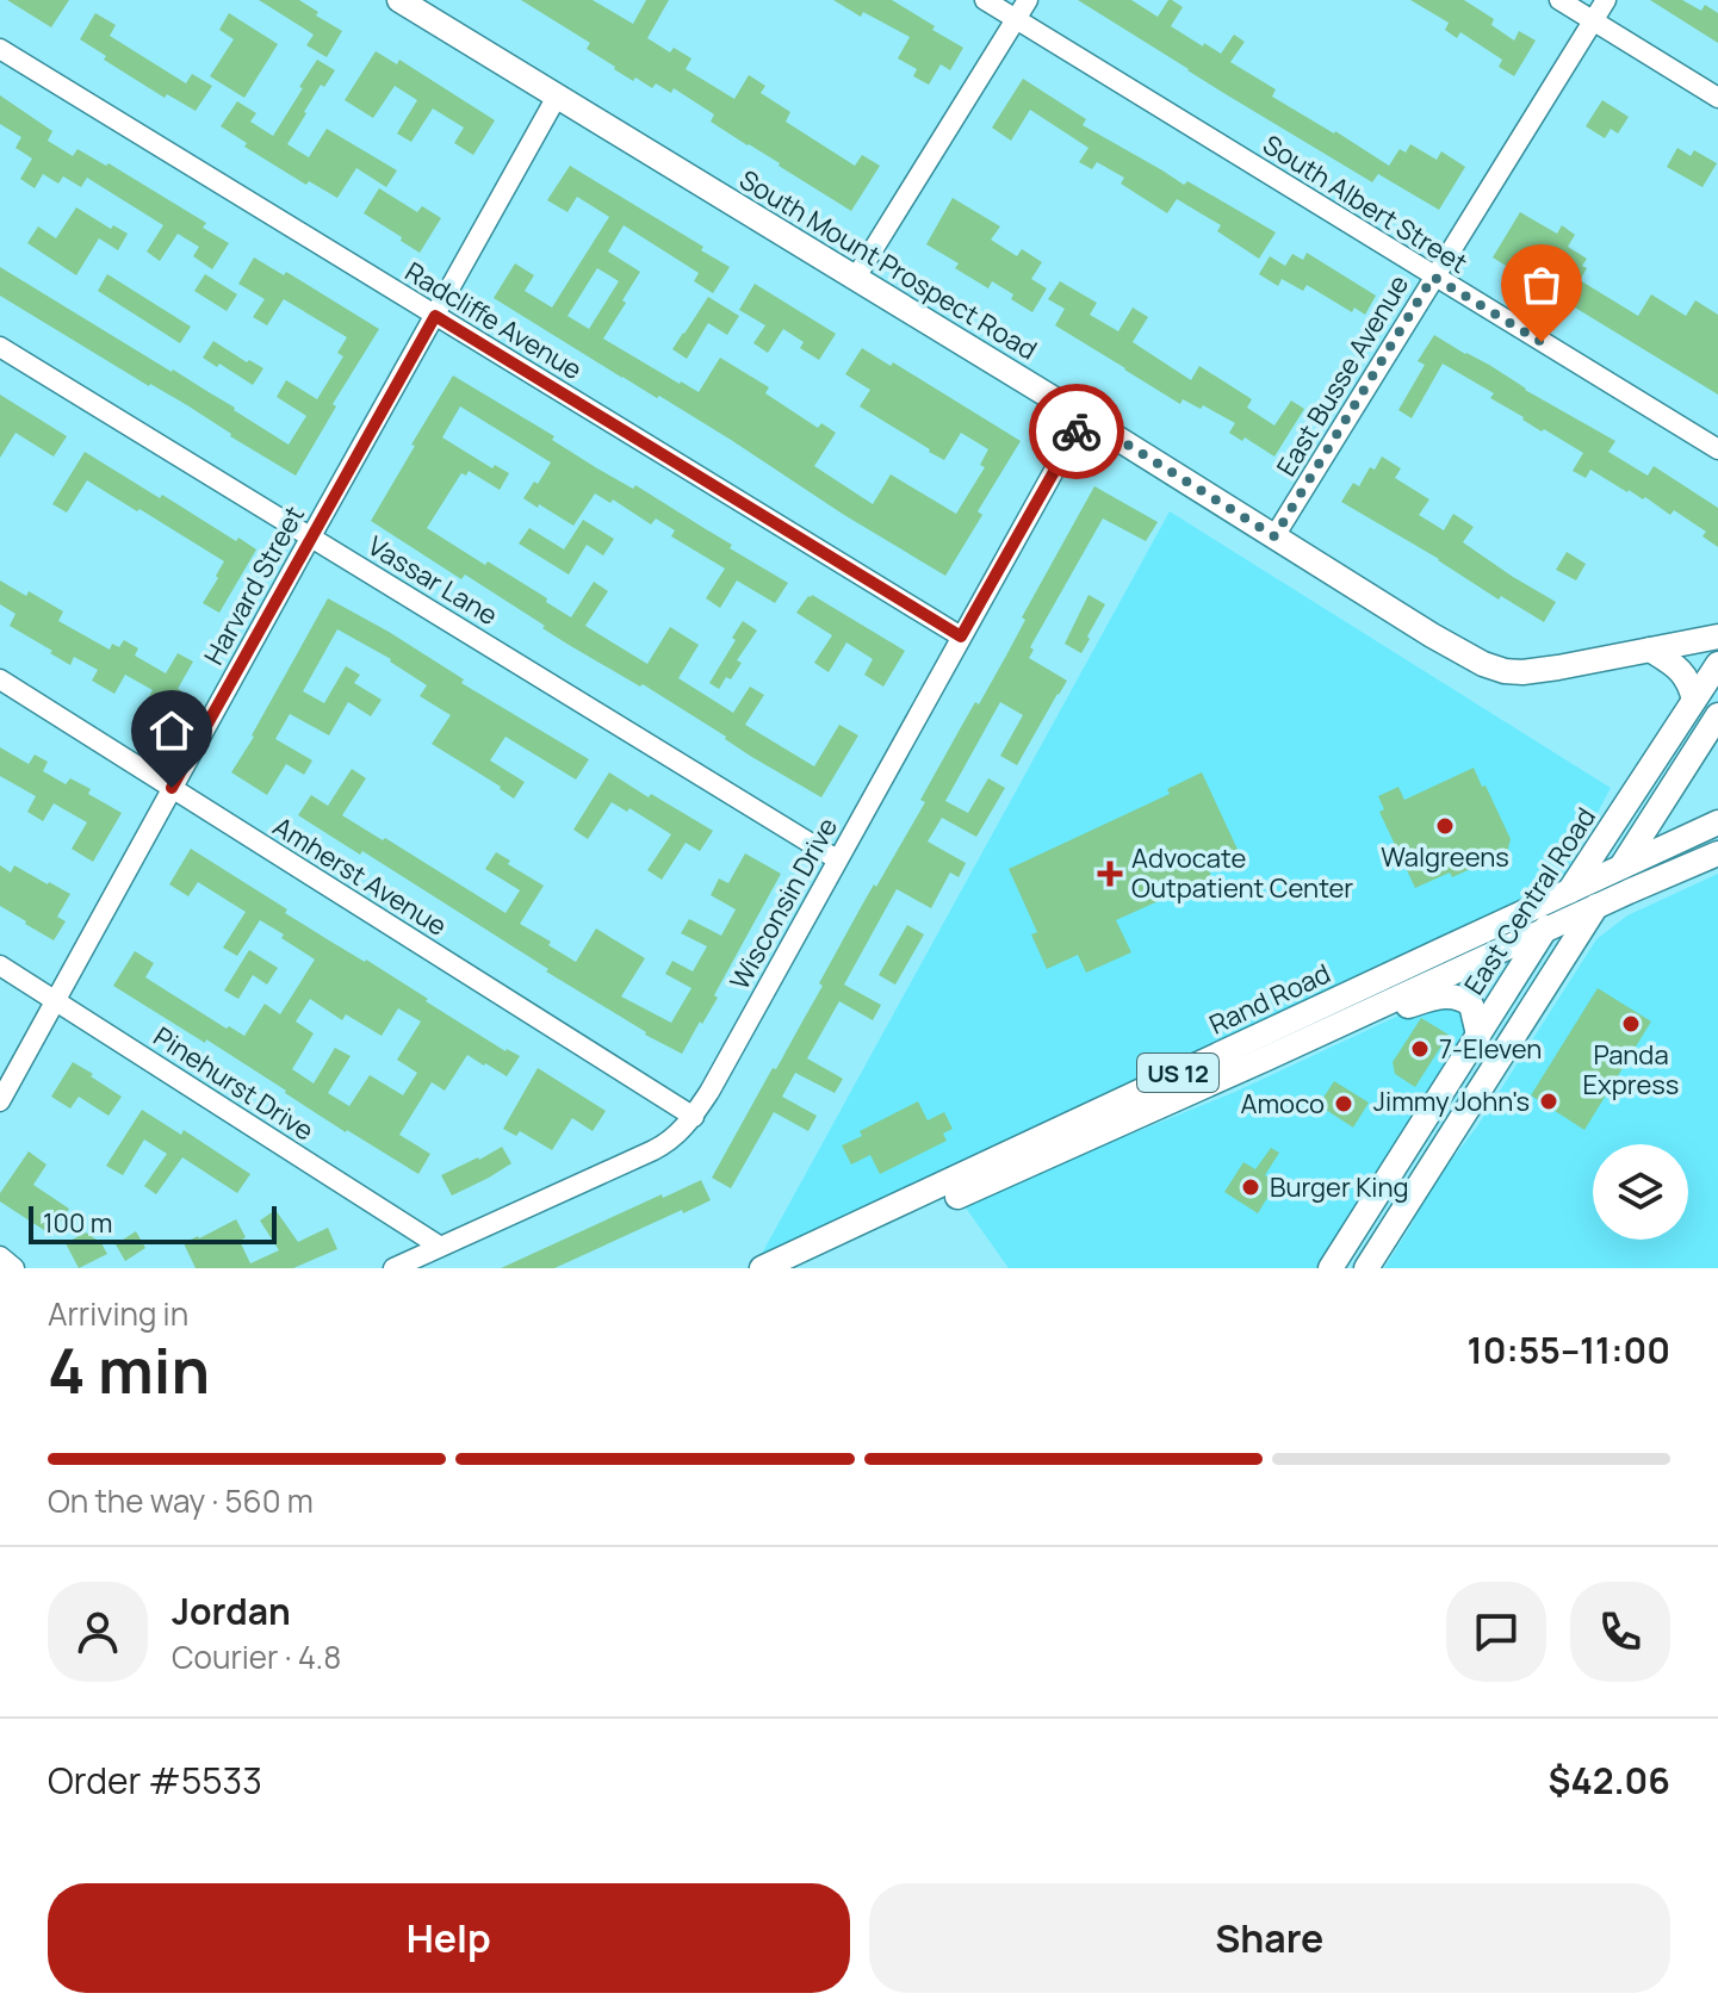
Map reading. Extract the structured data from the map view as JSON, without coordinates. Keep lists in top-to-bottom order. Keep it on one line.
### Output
{"streets":{"main road":["South Mount Prospect Road","East Central Road","Rand Road","US 12"],"street":["South Albert Street","Radcliffe Avenue","East Busse Avenue","Vassar Lane","Harvard Street","Amherst Avenue","Wisconsin Drive","Pinehurst Drive"]},"crossings":[["South Albert Street","East Busse Avenue"],["South Mount Prospect Road","East Busse Avenue"],["South Mount Prospect Road","Harvard Street"],["South Mount Prospect Road","Wisconsin Drive"],["Radcliffe Avenue","Harvard Street"],["Radcliffe Avenue","Wisconsin Drive"],["Vassar Lane","Harvard Street"],["Vassar Lane","Wisconsin Drive"],["Harvard Street","Amherst Avenue"],["Harvard Street","Pinehurst Drive"],["Amherst Avenue","Wisconsin Drive"],["East Central Road","Rand Road"],["Wisconsin Drive","Pinehurst Drive"],["Rand Road","US 12"]],"places":{"other":["Walgreens","Panda Express","7-Eleven","Jimmy John's","Amoco","Burger King"],"health":["Advocate Outpatient Center"]},"scale_bar":"100 m","page":{"scale":"100 m","heading":["4 min","Arriving in","10:55–11:00"],"panel":["Jordan","Courier · 4.8","Order #5533","$42.06"],"bar":"On the way · 560 m","buttons":["Help","Share"]}}
